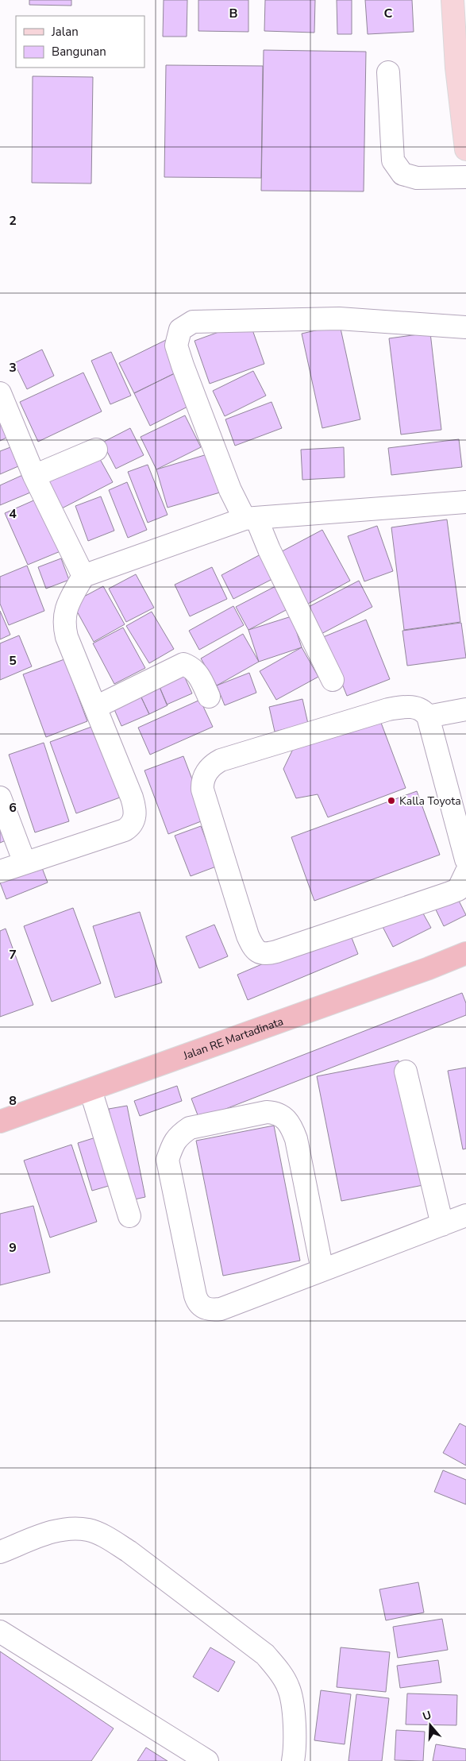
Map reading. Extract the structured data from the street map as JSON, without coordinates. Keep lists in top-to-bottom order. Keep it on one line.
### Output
{"streets":{"highway":["Jalan RE Martadinata"]},"places":["Kalla Toyota"],"legend":["Jalan","Bangunan"],"north":"top","grid":{"columns":["B","C"],"rows":["2","3","4","5","6","7","8","9"]}}
